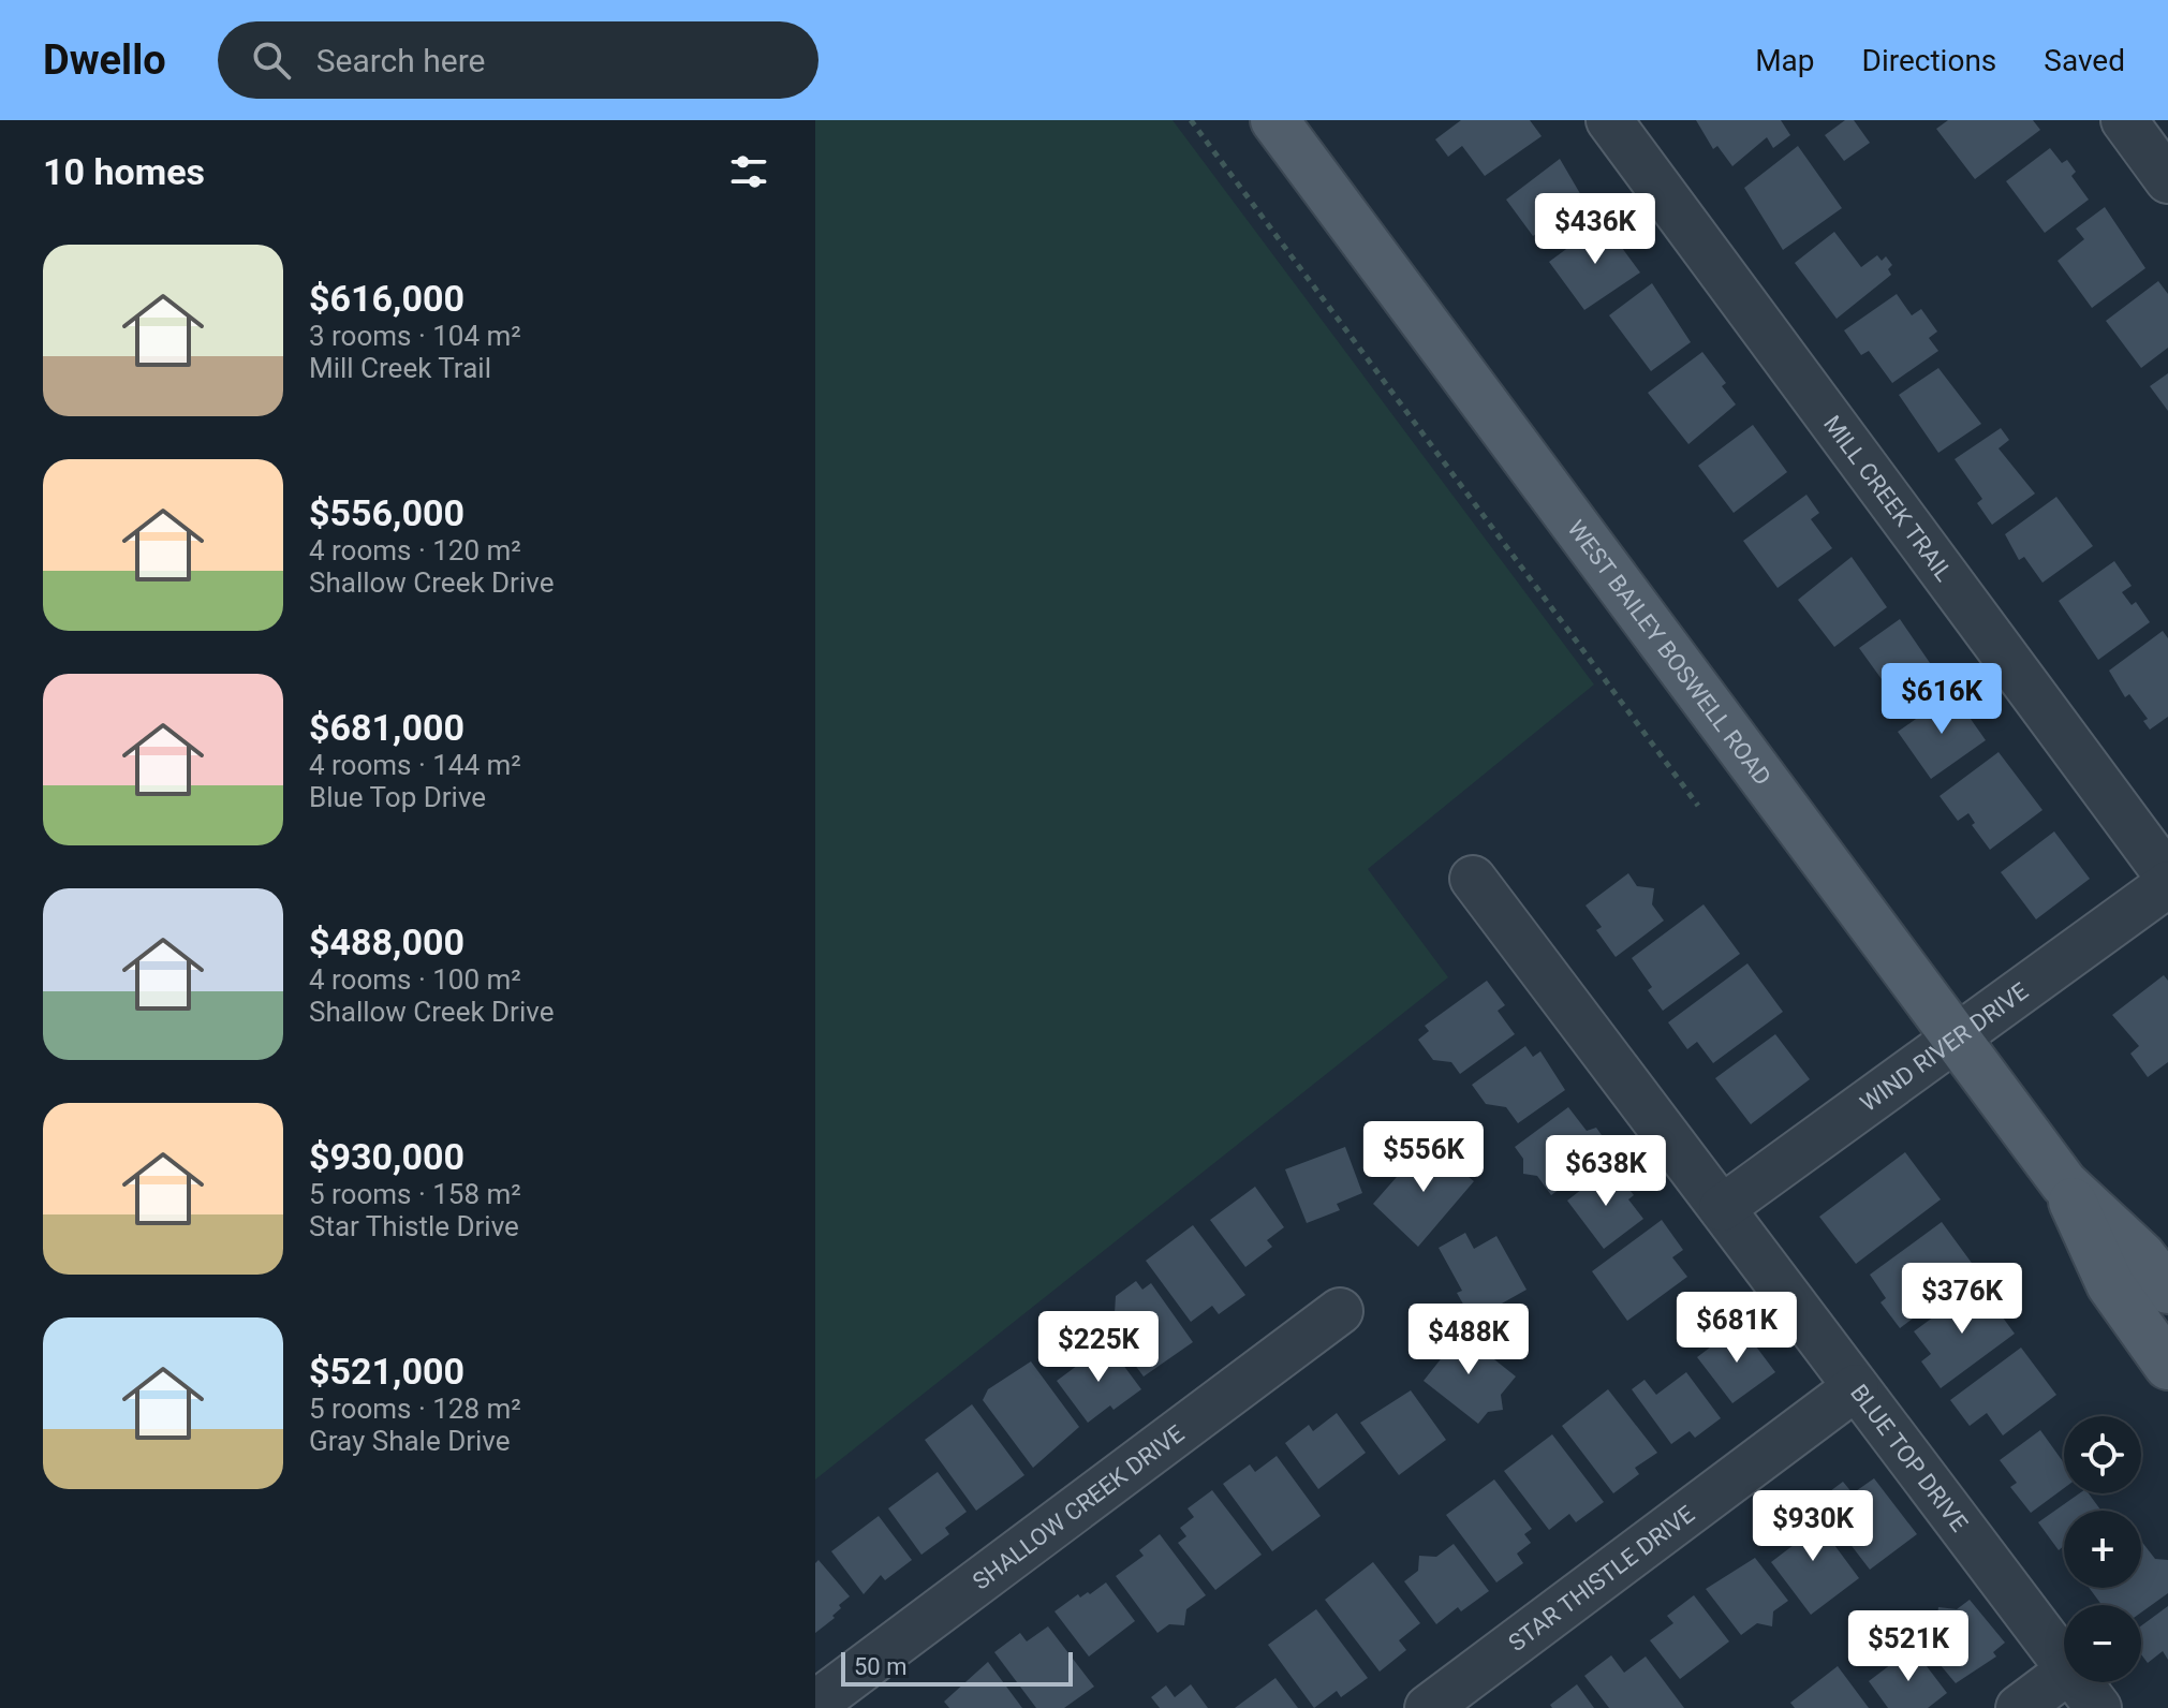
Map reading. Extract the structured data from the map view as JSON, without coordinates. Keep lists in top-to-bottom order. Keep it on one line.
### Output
{"streets":{"main road":["WEST BAILEY BOSWELL ROAD"],"street":["MILL CREEK TRAIL","WIND RIVER DRIVE","BLUE TOP DRIVE","SHALLOW CREEK DRIVE","STAR THISTLE DRIVE"]},"crossings":[["WEST BAILEY BOSWELL ROAD","WIND RIVER DRIVE"],["WIND RIVER DRIVE","BLUE TOP DRIVE"],["BLUE TOP DRIVE","STAR THISTLE DRIVE"]],"scale_bar":"50 m","page":{"header":"Dwello","search":"Search here","nav":["Map","Directions","Saved"],"heading":"10 homes","price":["$436K","$616K","$556K","$638K","$376K","$681K","$488K","$225K","$930K","$521K"],"list":[{"name":"$616,000","note":"3 rooms · 104 m² · Mill Creek Trail"},{"name":"$556,000","note":"4 rooms · 120 m² · Shallow Creek Drive"},{"name":"$681,000","note":"4 rooms · 144 m² · Blue Top Drive"},{"name":"$488,000","note":"4 rooms · 100 m² · Shallow Creek Drive"},{"name":"$930,000","note":"5 rooms · 158 m² · Star Thistle Drive"},{"name":"$521,000","note":"5 rooms · 128 m² · Gray Shale Drive"}],"map_buttons":["+","−"],"scale":"50 m"}}
